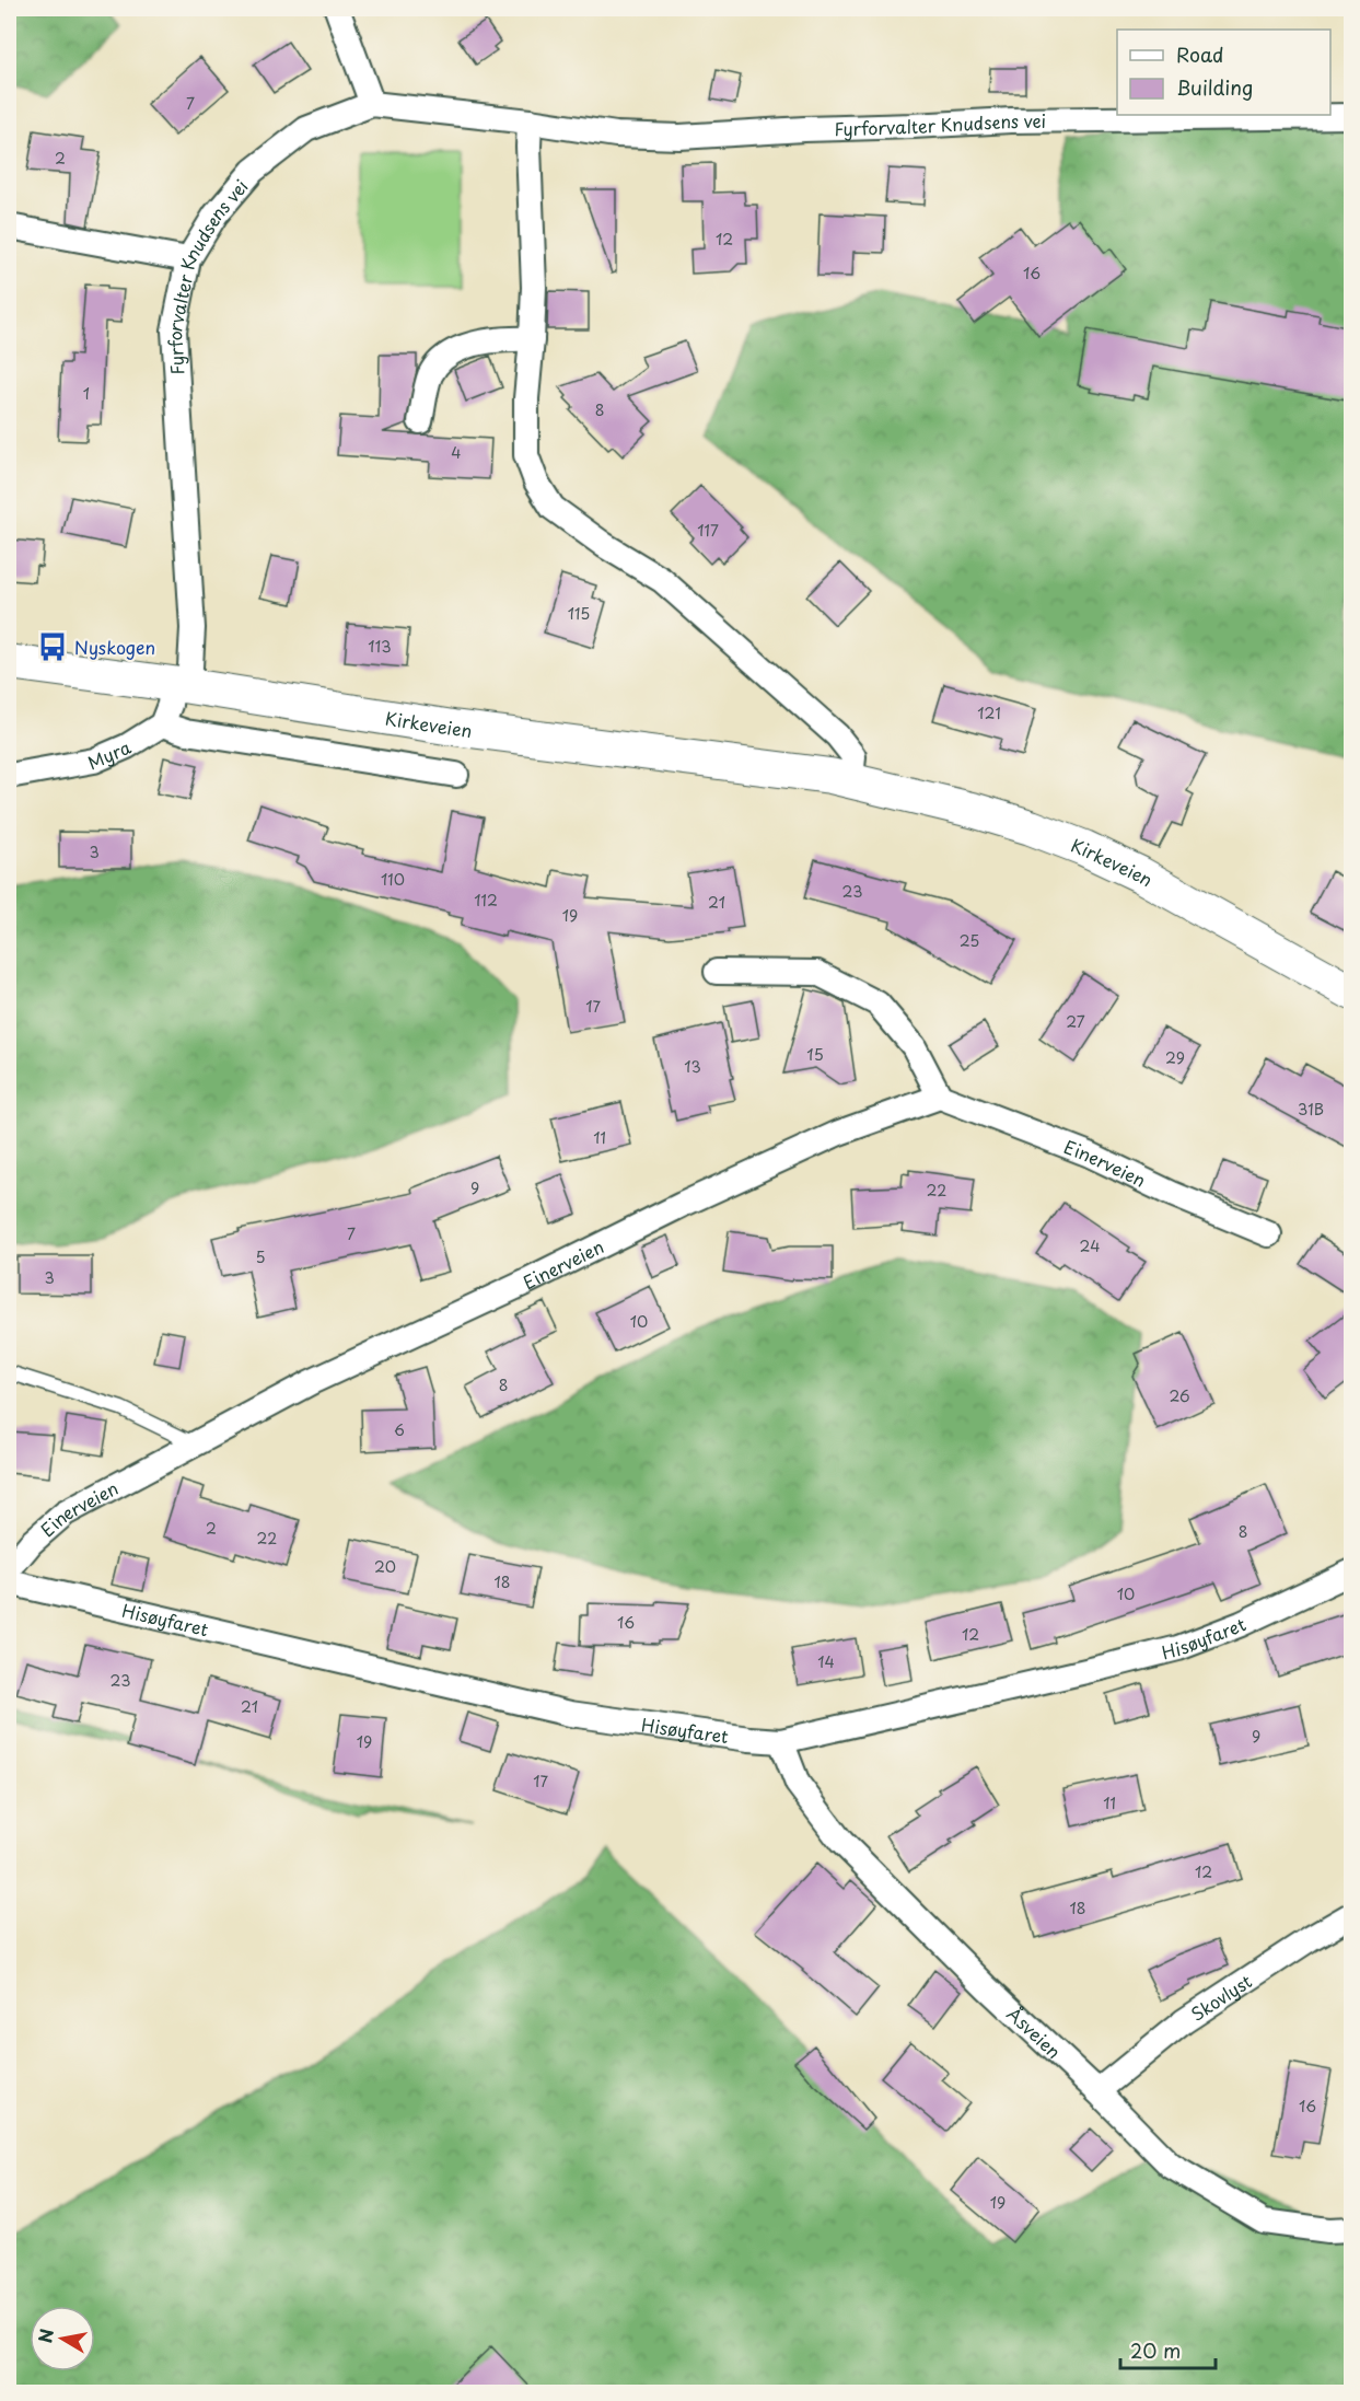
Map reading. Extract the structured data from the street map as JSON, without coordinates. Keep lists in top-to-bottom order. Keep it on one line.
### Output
{"streets":{"main road":["Kirkeveien"],"street":["Fyrforvalter Knudsens vei","Myra","Einerveien","Hisøyfaret","Skovlyst","Åsveien"]},"crossings":[["Fyrforvalter Knudsens vei","Kirkeveien"],["Hisøyfaret","Åsveien"],["Skovlyst","Åsveien"]],"places":{"bus stop":["Nyskogen"]},"house_numbers":["7","2","12","16","1","8","4","117","115","113","121","3","110","23","112","21","19","25","17","27","15","29","13","31B","11","9","22","7","24","5","3","10","8","26","6","2","8","22","20","18","10","16","12","14","23","21","9","19","17","11","12","18","16","19"],"legend":["Road","Building"],"scale_bar":"20 m","north":"left"}
